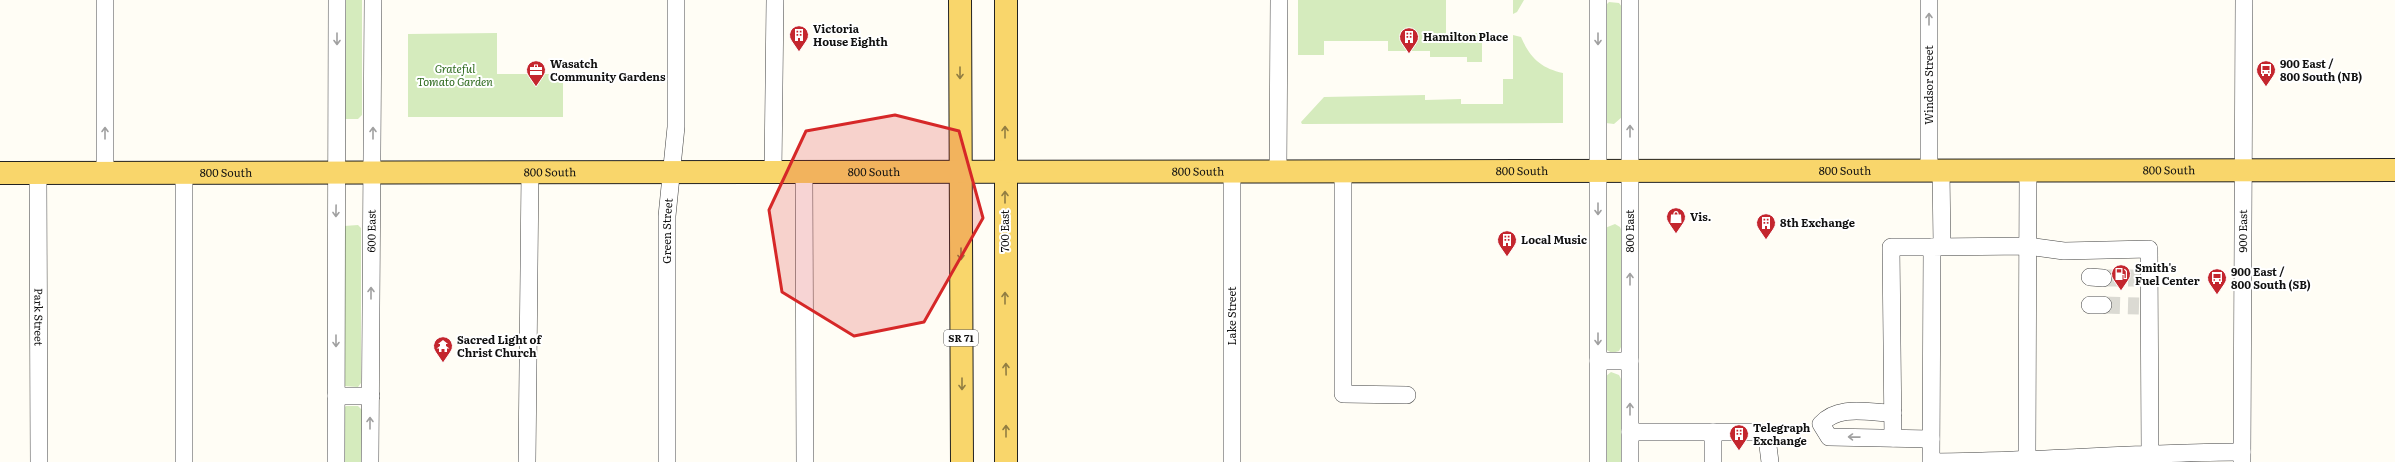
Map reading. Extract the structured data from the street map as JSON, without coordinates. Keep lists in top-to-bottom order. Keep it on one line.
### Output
{"streets":{"main road":["800 South","700 East","SR 71"],"street":["Windsor Street","600 East","Green Street","800 East","900 East","Lake Street","Park Street"]},"crossings":[["Windsor Street","800 South"],["800 South","600 East"],["800 South","Green Street"],["800 South","700 East"],["800 South","800 East"],["800 South","900 East"],["800 South","Lake Street"],["800 South","Park Street"],["800 South","SR 71"]],"parks":["Grateful Tomato Garden"],"places":{"building":["Victoria House Eighth","Hamilton Place","8th Exchange","Local Music","Telegraph Exchange"],"office":["Wasatch Community Gardens"],"bus stop":["900 East / 800 South (NB)","900 East / 800 South (SB)"],"shop":["Vis."],"fuel station":["Smith's Fuel Center"],"temple":["Sacred Light of Christ Church"]}}
